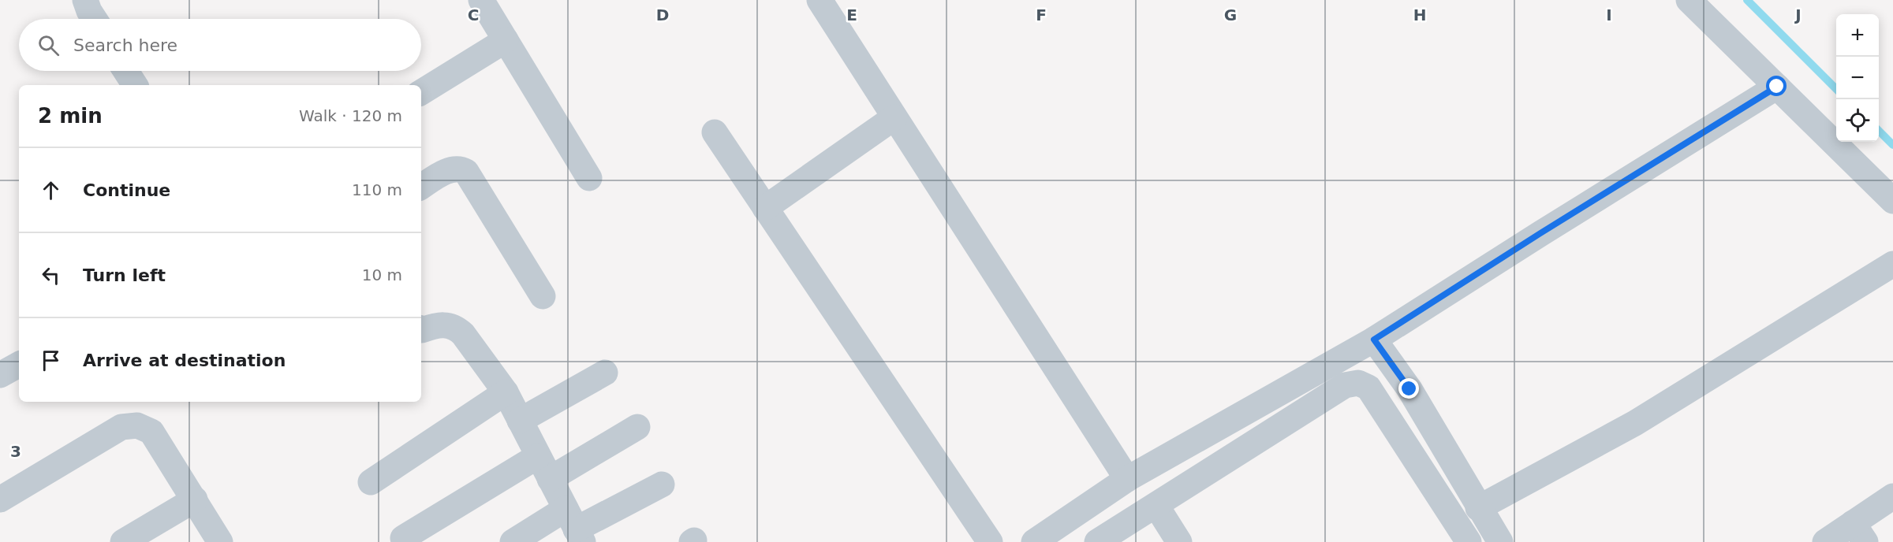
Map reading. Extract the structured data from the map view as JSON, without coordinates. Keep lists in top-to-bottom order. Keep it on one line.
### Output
{"page":{"map_buttons":["+","−"],"search":"Search here","heading":["2 min","Walk · 120 m"],"list":[["Continue","110 m"],["Turn left","10 m"],"Arrive at destination"]},"grid":{"columns":["C","D","E","F","G","H","I","J"],"rows":["3"]}}
